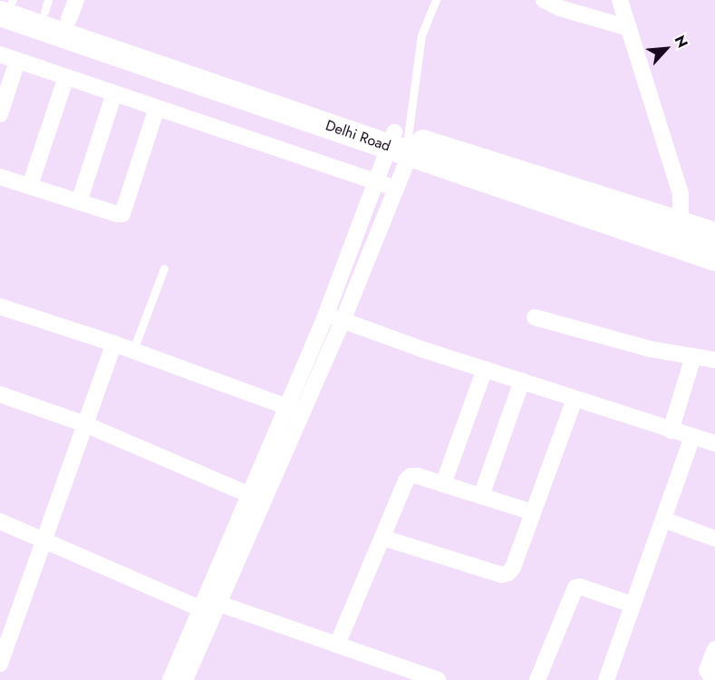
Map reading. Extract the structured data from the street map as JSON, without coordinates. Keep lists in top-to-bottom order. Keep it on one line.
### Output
{"streets":{"main road":["Delhi Road"]},"north":"top right"}
